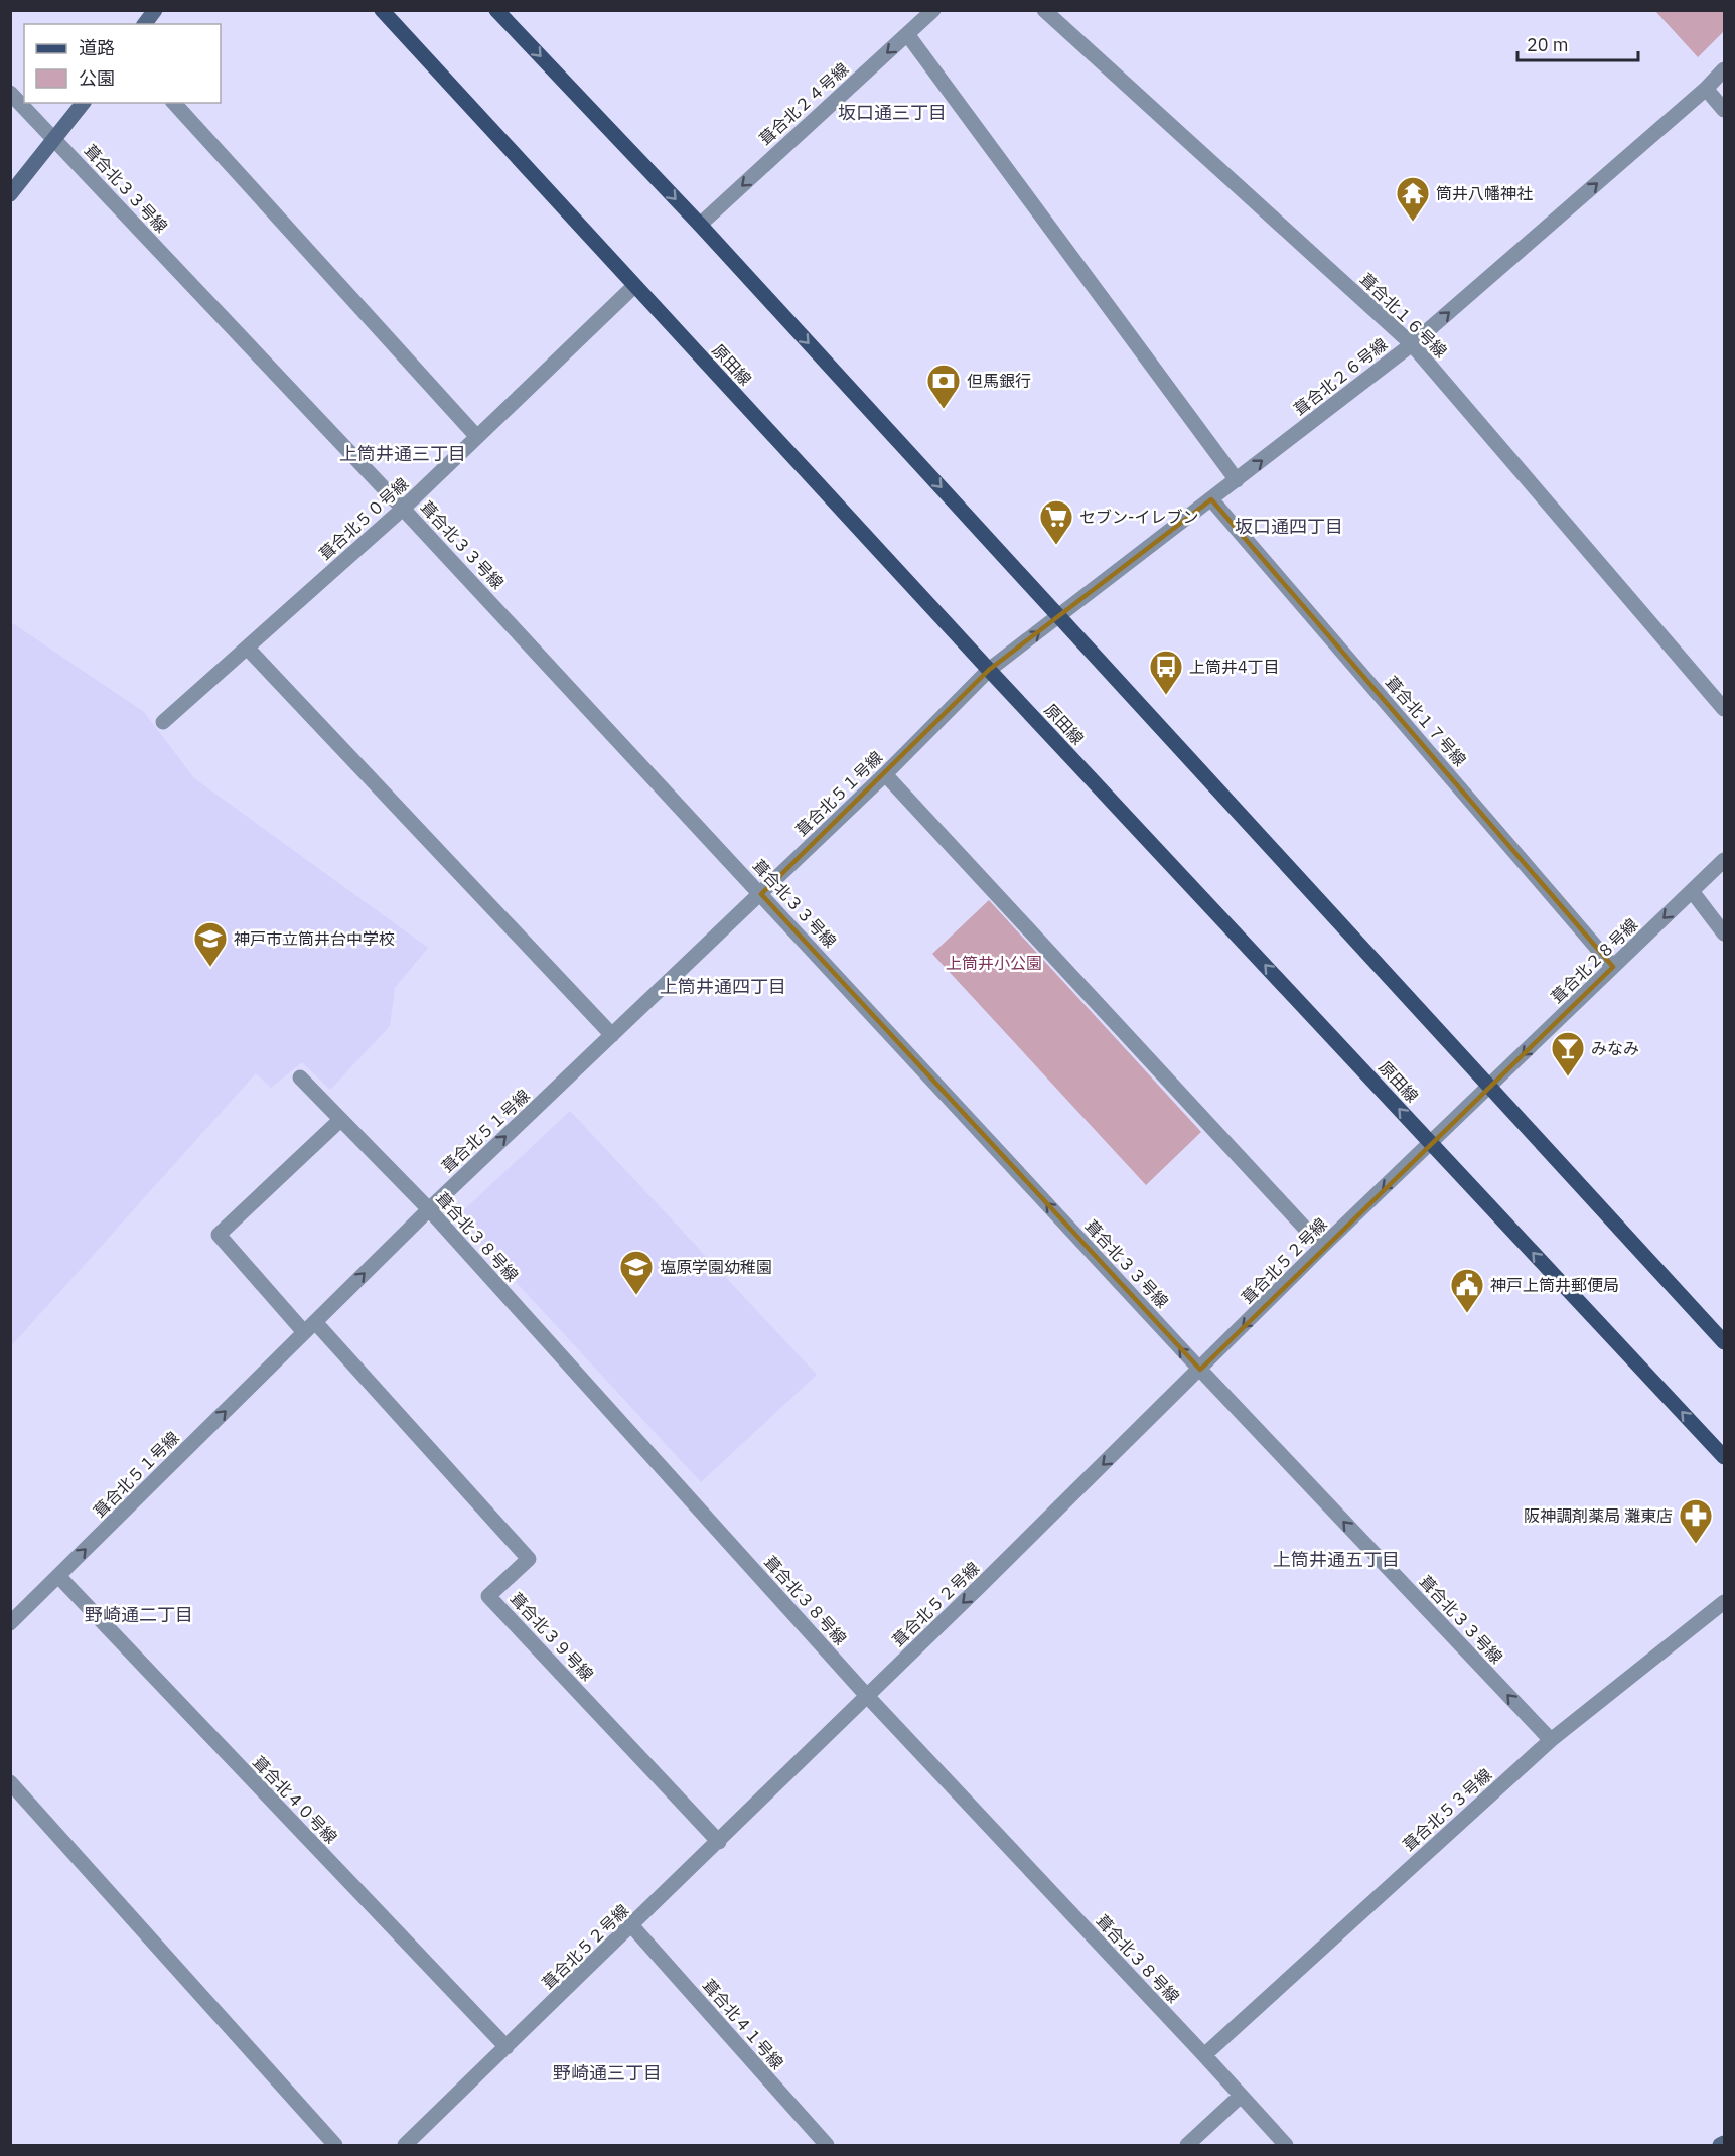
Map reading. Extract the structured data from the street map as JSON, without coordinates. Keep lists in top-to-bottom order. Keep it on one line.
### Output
{"streets":{"main road":["原田線"],"street":["葺合北２４号線","葺合北３３号線","葺合北１６号線","葺合北２６号線","葺合北５０号線","葺合北１７号線","葺合北５１号線","葺合北２８号線","葺合北３８号線","葺合北５２号線","葺合北３９号線","葺合北４０号線","葺合北５３号線","葺合北４１号線"]},"crossings":[["葺合北３３号線","葺合北５０号線"],["葺合北３３号線","葺合北５１号線"],["葺合北３３号線","葺合北５２号線"],["葺合北３３号線","葺合北５３号線"],["葺合北１６号線","葺合北２６号線"],["原田線","葺合北２６号線"],["原田線","葺合北５０号線"],["原田線","葺合北５１号線"],["原田線","葺合北５２号線"],["葺合北２６号線","葺合北１７号線"],["葺合北２６号線","葺合北５１号線"],["葺合北１７号線","葺合北２８号線"],["葺合北５１号線","葺合北３８号線"],["葺合北５１号線","葺合北３９号線"],["葺合北５１号線","葺合北４０号線"],["葺合北２８号線","葺合北５２号線"],["葺合北３８号線","葺合北５２号線"],["葺合北３８号線","葺合北５３号線"],["葺合北５２号線","葺合北３９号線"],["葺合北５２号線","葺合北４０号線"],["葺合北５２号線","葺合北４１号線"]],"one_way":["葺合北２４号線","葺合北３３号線","葺合北２６号線","葺合北５１号線","葺合北２８号線","葺合北５２号線"],"districts":["坂口通三丁目","上筒井通三丁目","坂口通四丁目","上筒井通四丁目","上筒井通五丁目","野崎通二丁目","野崎通三丁目"],"parks":["上筒井小公園"],"places":{"temple":["筒井八幡神社"],"bank":["但馬銀行"],"supermarket":["セブン-イレブン"],"bus stop":["上筒井4丁目"],"school or university":["神戸市立筒井台中学校","塩原学園幼稚園"],"bar":["みなみ"],"public building":["神戸上筒井郵便局"],"pharmacy":["阪神調剤薬局 灘東店"]},"legend":["道路","公園"],"scale_bar":"20 m"}
